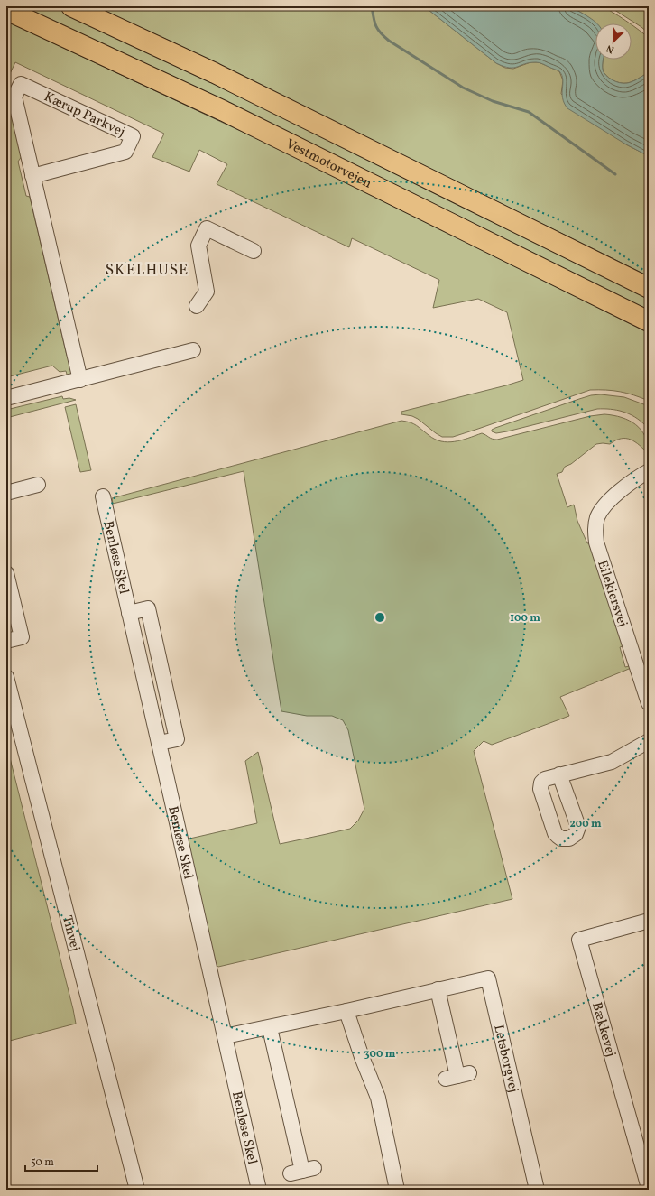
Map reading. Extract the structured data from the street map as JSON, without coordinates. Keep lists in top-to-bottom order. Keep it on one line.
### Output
{"streets":{"highway":["Vestmotorvejen"],"street":["Kærup Parkvej","Benløse Skel","Eilekiersvej","Tinvej","Bækkevej","Letsborgvej"]},"crossings":[["Benløse Skel","Letsborgvej"]],"districts":["SKELHUSE"],"scale_bar":"50 m","north":"bottom left","rings":["100 m","200 m","300 m"]}
